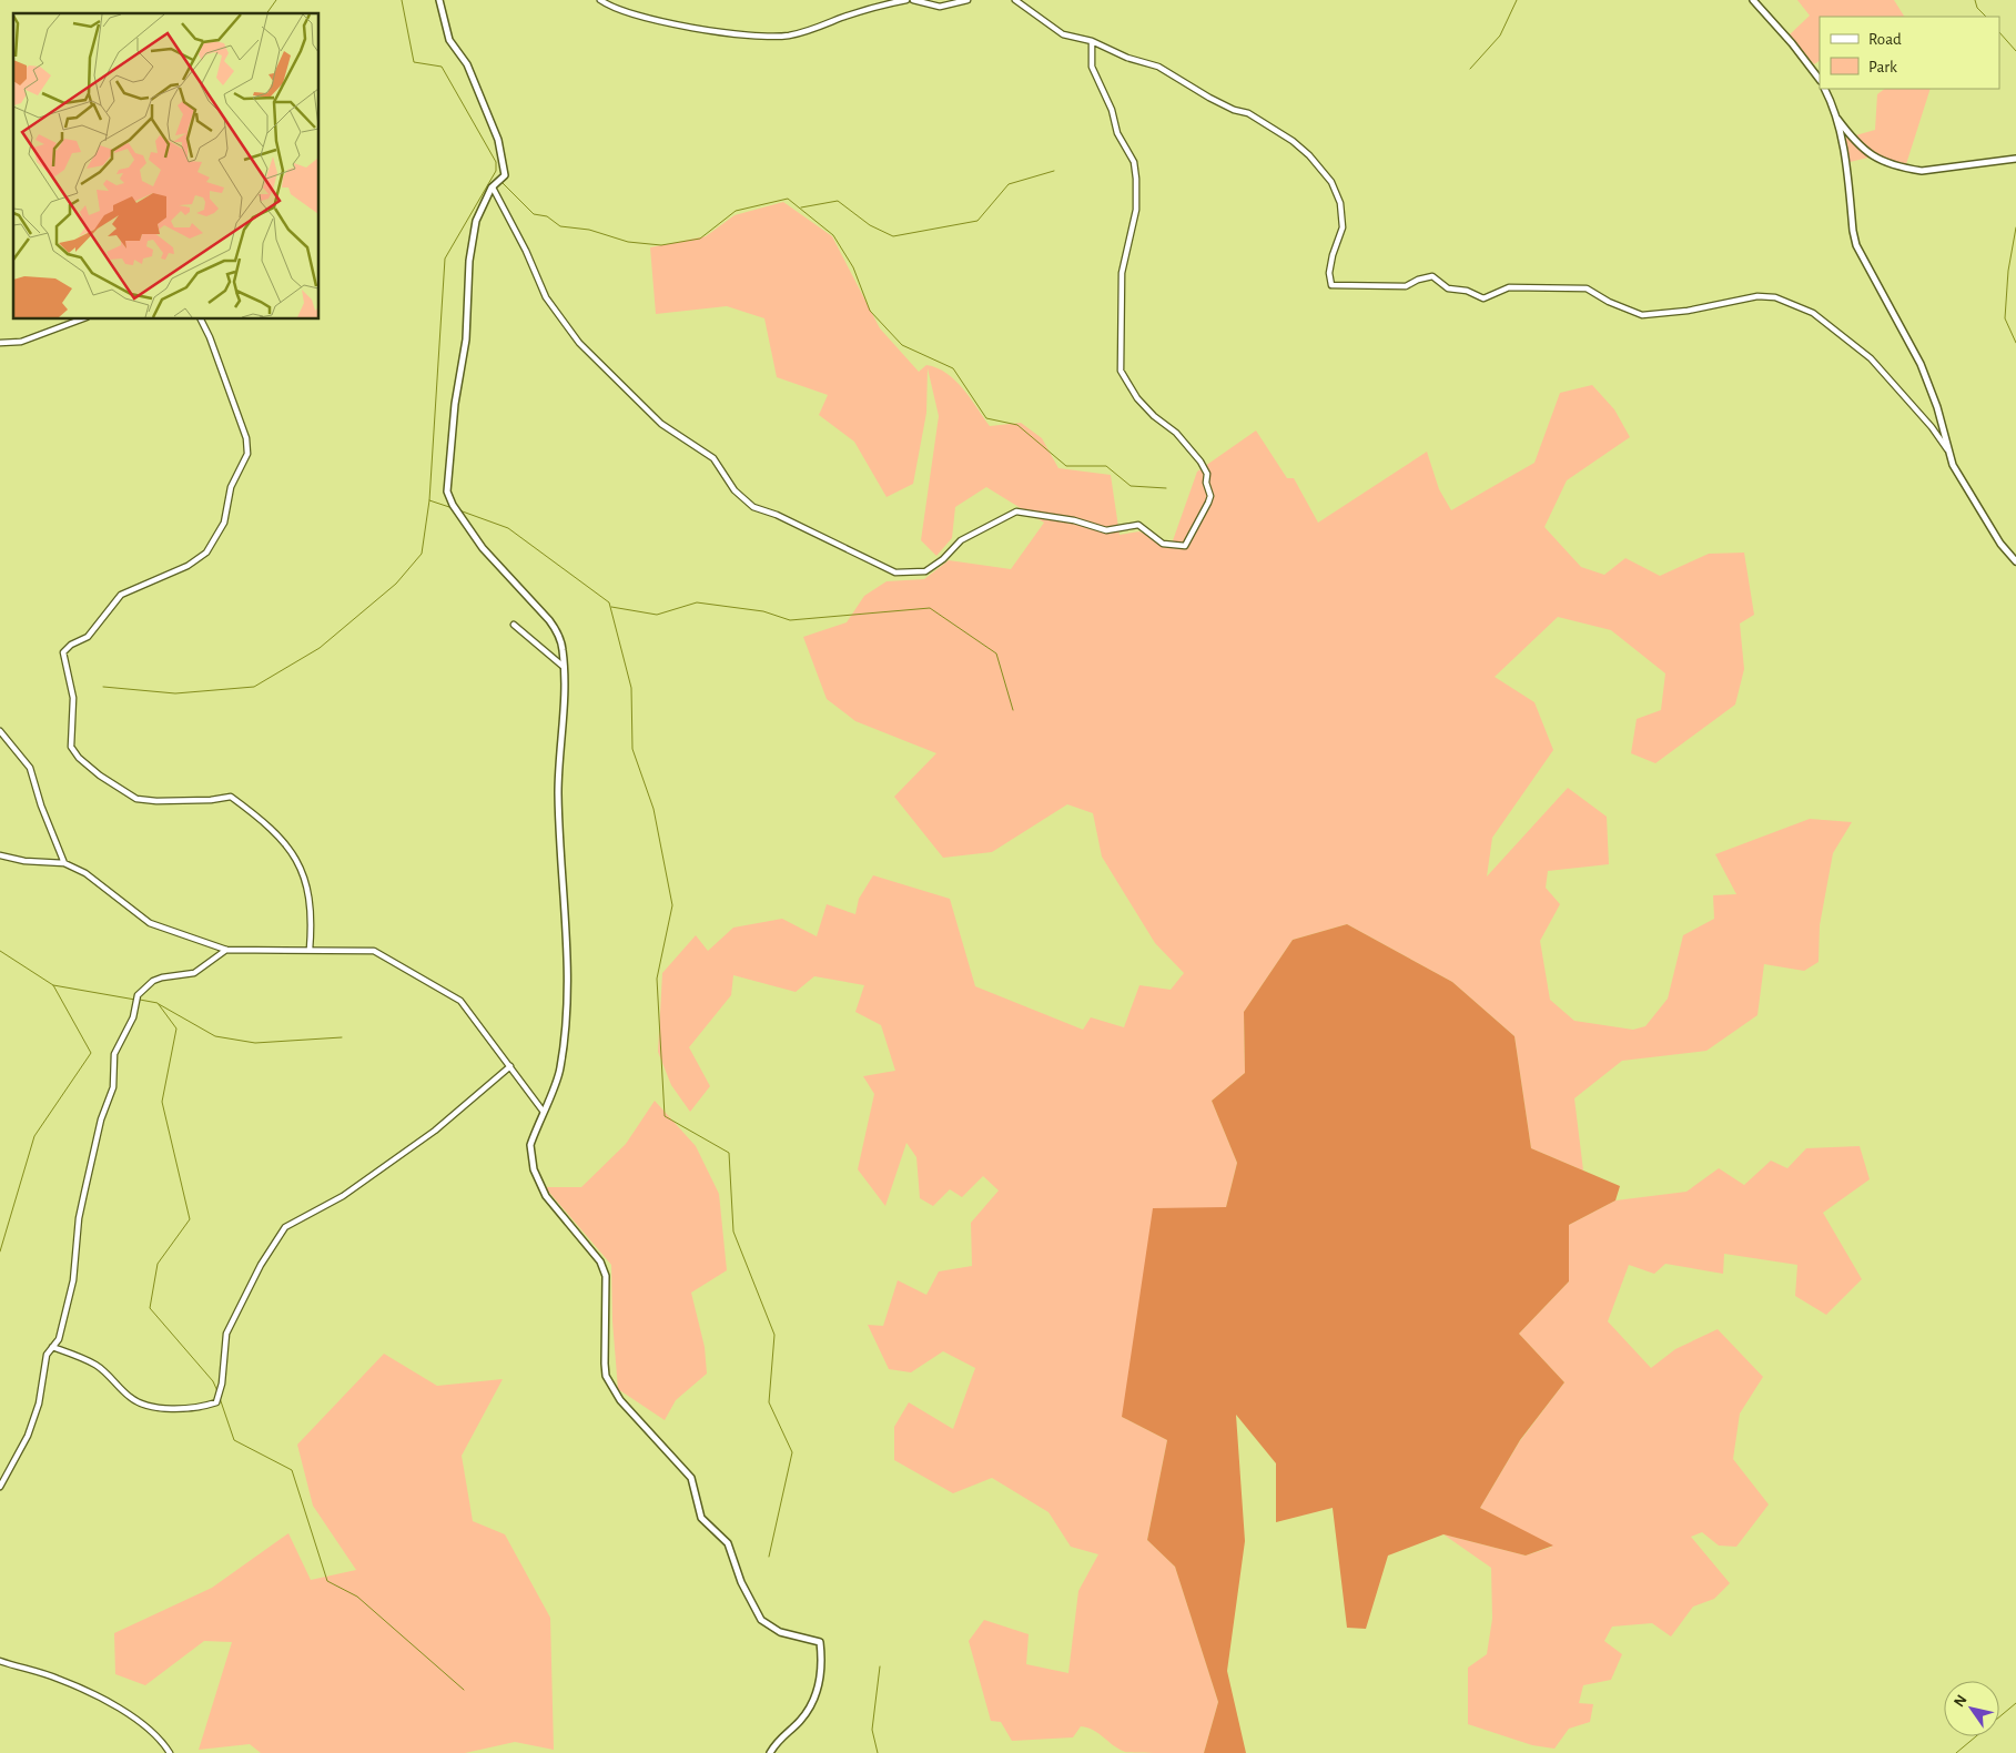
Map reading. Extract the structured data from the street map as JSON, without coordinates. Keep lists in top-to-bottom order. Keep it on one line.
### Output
{"legend":["Road","Park"],"north":"top left"}
